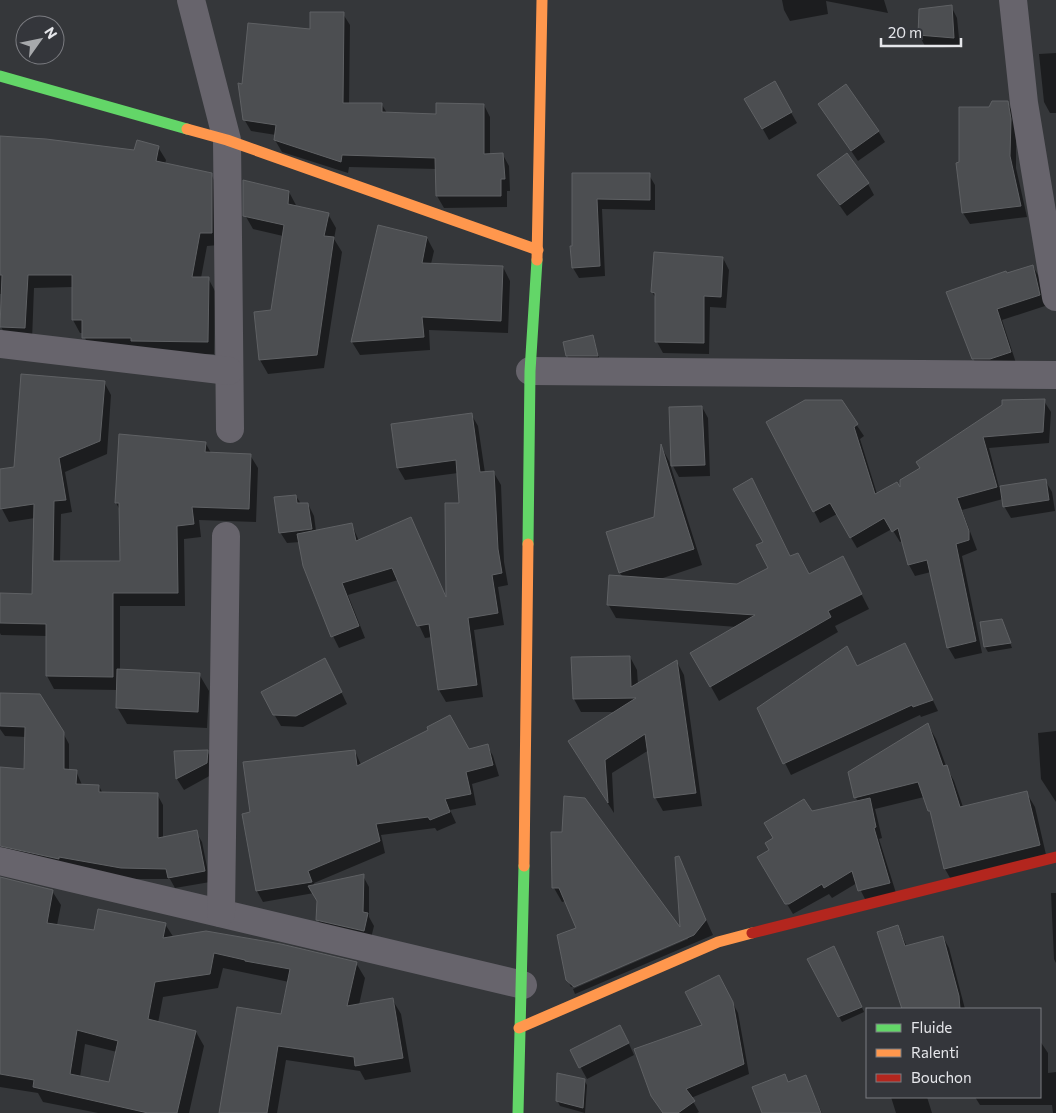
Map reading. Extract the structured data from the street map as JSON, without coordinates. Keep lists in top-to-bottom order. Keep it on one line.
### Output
{"legend":["Fluide","Ralenti","Bouchon"],"scale_bar":"20 m","north":"top right"}
